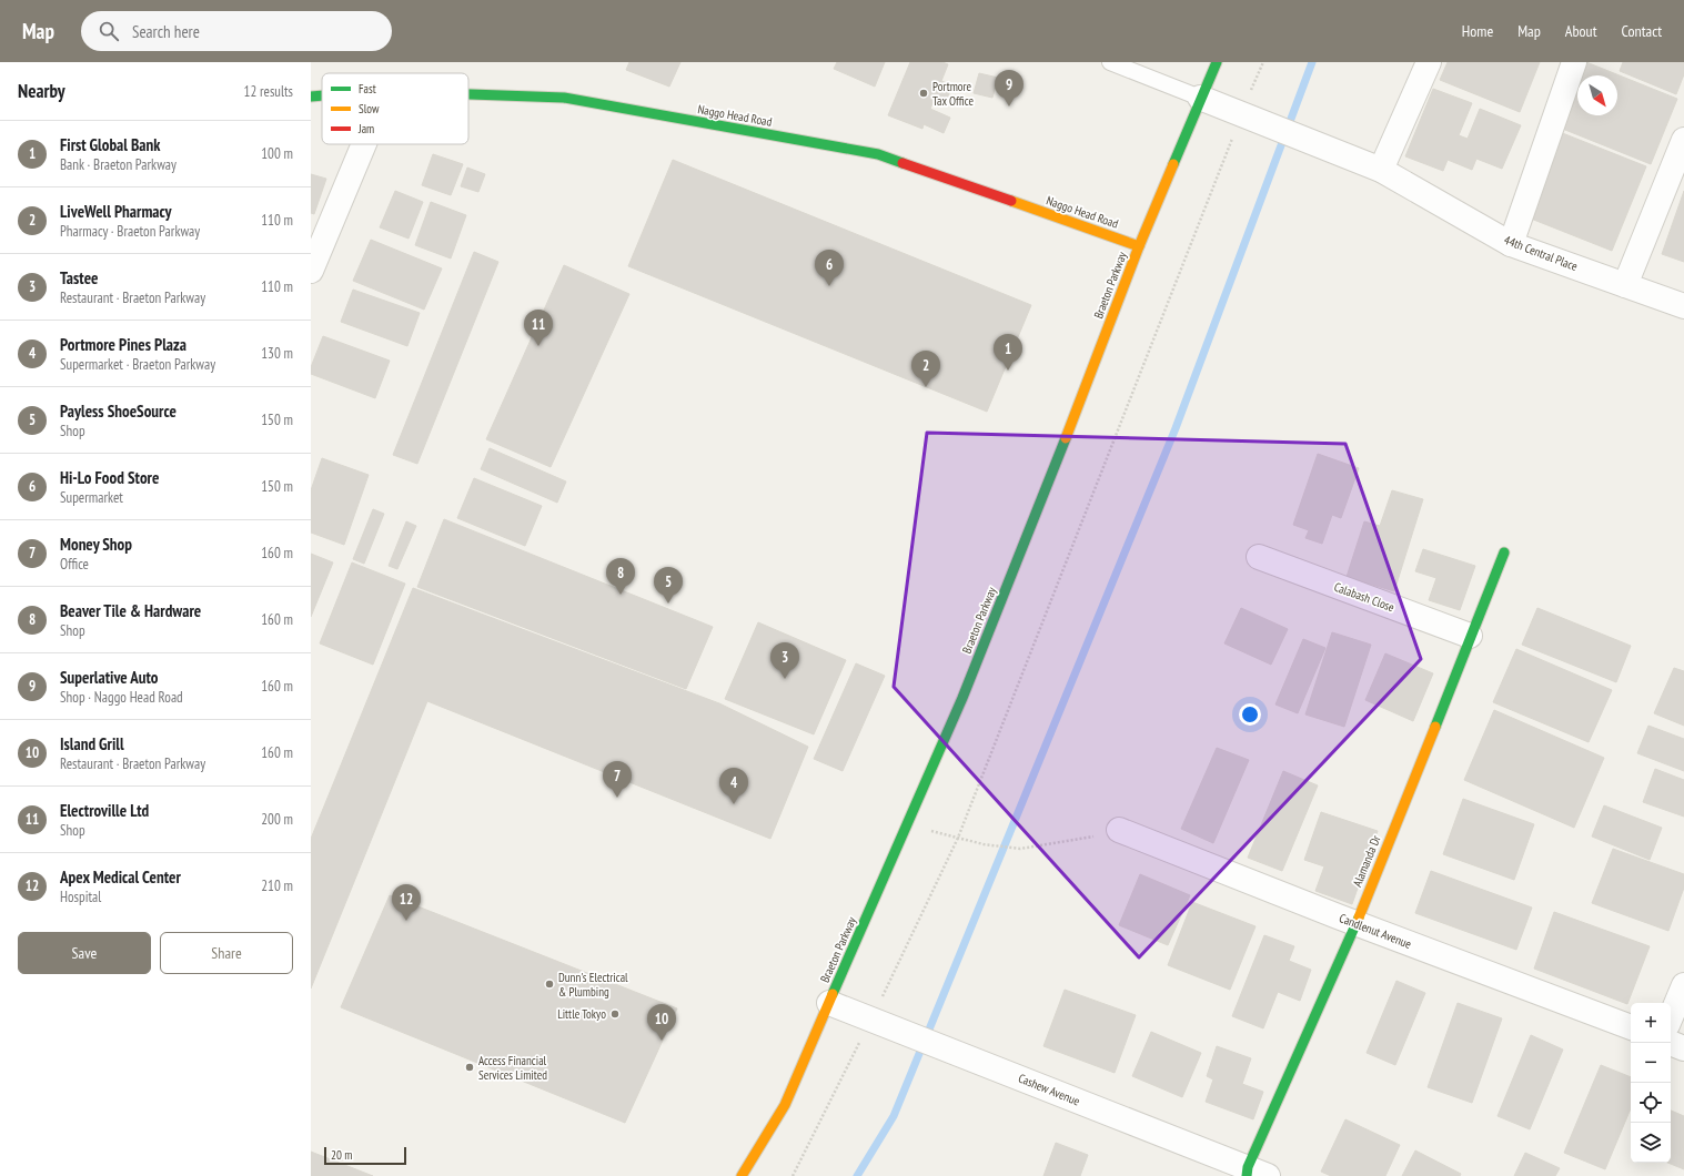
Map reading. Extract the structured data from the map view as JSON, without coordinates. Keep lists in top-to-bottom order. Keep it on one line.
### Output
{"streets":{"main road":["Naggo Head Road","Braeton Parkway","Alamanda Dr"],"street":["44th Central Place","Calabash Close","Candlenut Avenue","Cashew Avenue"]},"crossings":[["Naggo Head Road","Braeton Parkway"],["44th Central Place","Braeton Parkway"],["Braeton Parkway","Cashew Avenue"],["Calabash Close","Alamanda Dr"],["Alamanda Dr","Candlenut Avenue"],["Alamanda Dr","Cashew Avenue"]],"places":["Portmore Tax Office","Dunn's Electrical & Plumbing","Little Tokyo","Access Financial Services Limited"],"legend":["Fast","Slow","Jam"],"scale_bar":"20 m","north":"bottom right","page":{"header":"Map","search":"Search here","nav":["Home","Map","About","Contact"],"heading":["Nearby","12 results"],"pins":["9","6","11","1","2","8","5","3","7","4","12","10"],"list":[{"mark":"1","name":"First Global Bank","note":"Bank · Braeton Parkway","value":"100 m"},{"mark":"2","name":"LiveWell Pharmacy","note":"Pharmacy · Braeton Parkway","value":"110 m"},{"mark":"3","name":"Tastee","note":"Restaurant · Braeton Parkway","value":"110 m"},{"mark":"4","name":"Portmore Pines Plaza","note":"Supermarket · Braeton Parkway","value":"130 m"},{"mark":"5","name":"Payless ShoeSource","note":"Shop","value":"150 m"},{"mark":"6","name":"Hi-Lo Food Store","note":"Supermarket","value":"150 m"},{"mark":"7","name":"Money Shop","note":"Office","value":"160 m"},{"mark":"8","name":"Beaver Tile & Hardware","note":"Shop","value":"160 m"},{"mark":"9","name":"Superlative Auto","note":"Shop · Naggo Head Road","value":"160 m"},{"mark":"10","name":"Island Grill","note":"Restaurant · Braeton Parkway","value":"160 m"},{"mark":"11","name":"Electroville Ltd","note":"Shop","value":"200 m"},{"mark":"12","name":"Apex Medical Center","note":"Hospital","value":"210 m"}],"buttons":["Save","Share"],"map_buttons":["+","−"],"scale":"20 m"}}
